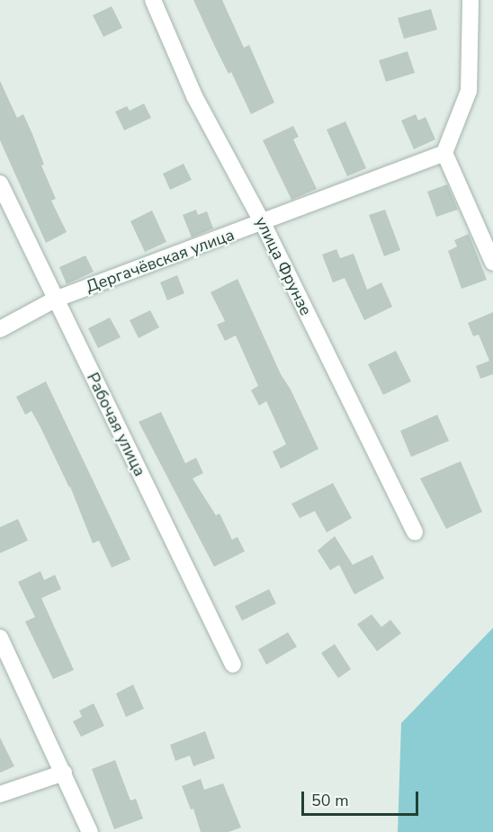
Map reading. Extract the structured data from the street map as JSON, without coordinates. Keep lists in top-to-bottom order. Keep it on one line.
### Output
{"streets":{"street":["Дергачёвская улица","улица Фрунзе","Рабочая улица"]},"crossings":[["Дергачёвская улица","улица Фрунзе"],["Дергачёвская улица","Рабочая улица"]],"scale_bar":"50 m"}
